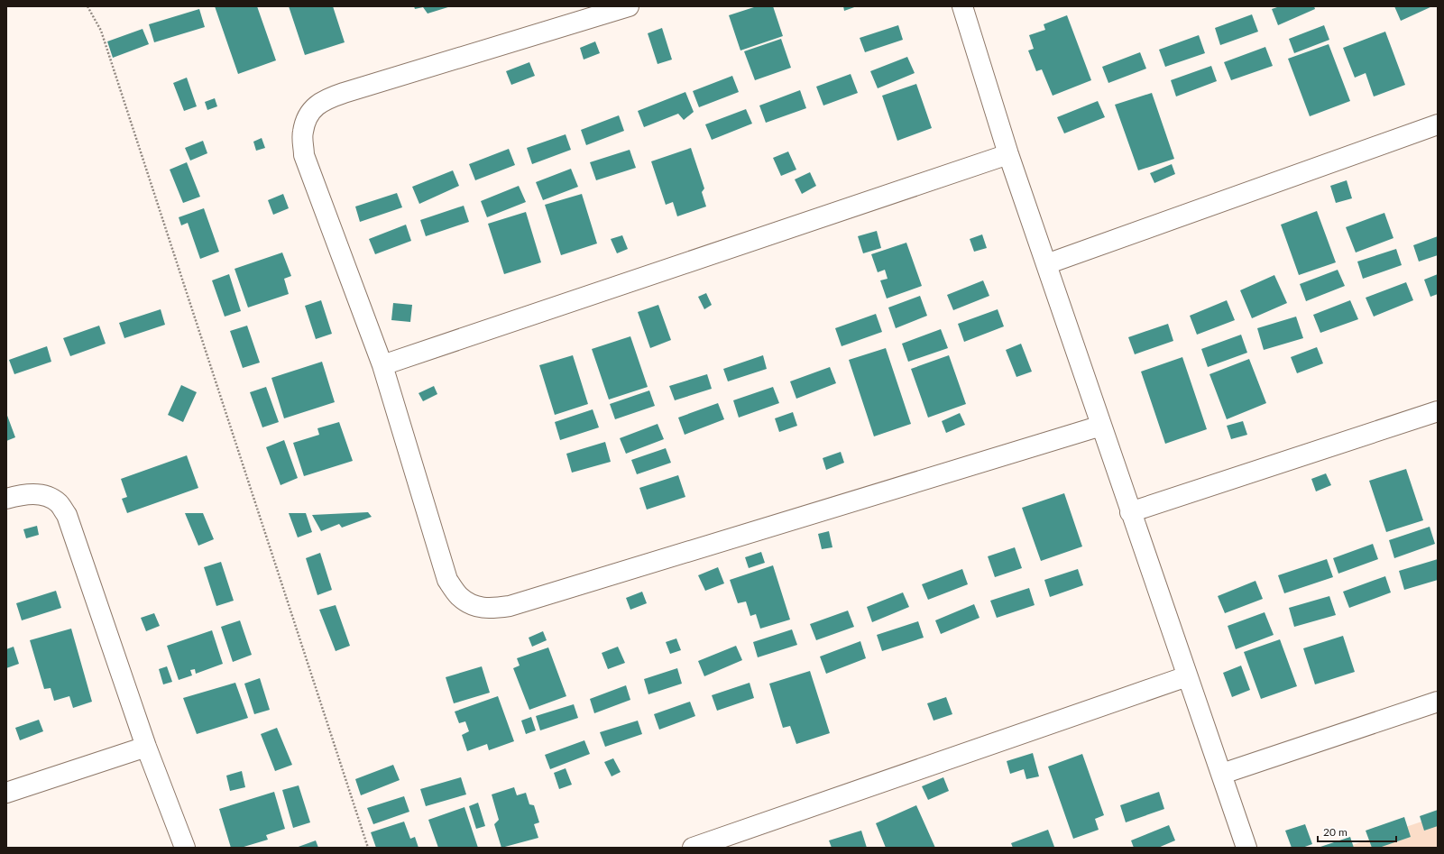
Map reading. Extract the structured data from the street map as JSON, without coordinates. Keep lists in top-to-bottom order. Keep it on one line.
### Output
{"scale_bar":"20 m"}
